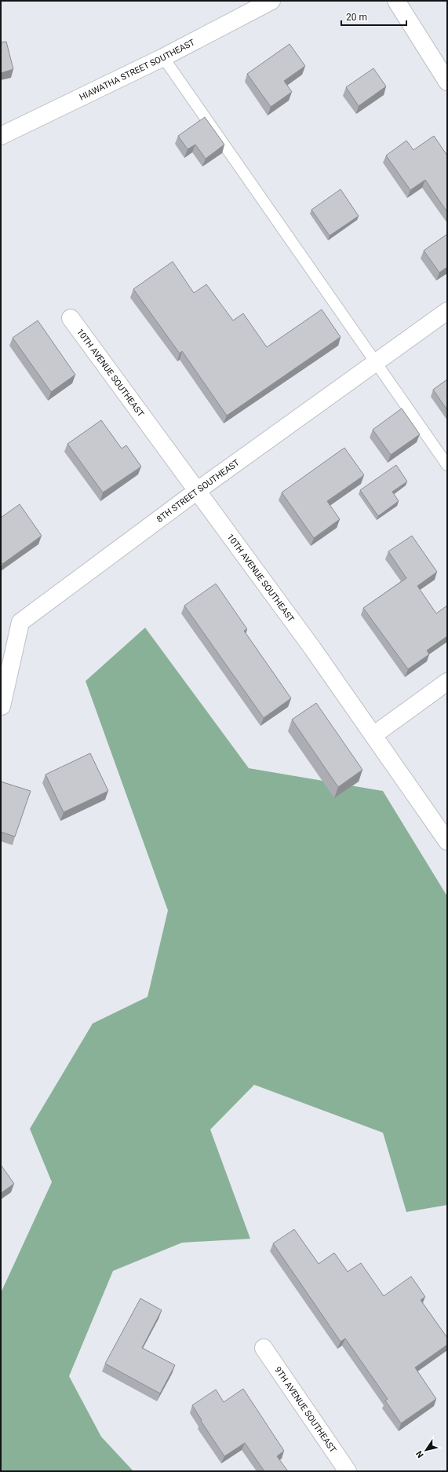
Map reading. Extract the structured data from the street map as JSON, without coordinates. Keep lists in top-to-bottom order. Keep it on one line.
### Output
{"streets":{"street":["HIAWATHA STREET SOUTHEAST","10TH AVENUE SOUTHEAST","8TH STREET SOUTHEAST","9TH AVENUE SOUTHEAST"]},"crossings":[["10TH AVENUE SOUTHEAST","8TH STREET SOUTHEAST"]],"scale_bar":"20 m","north":"bottom left"}
